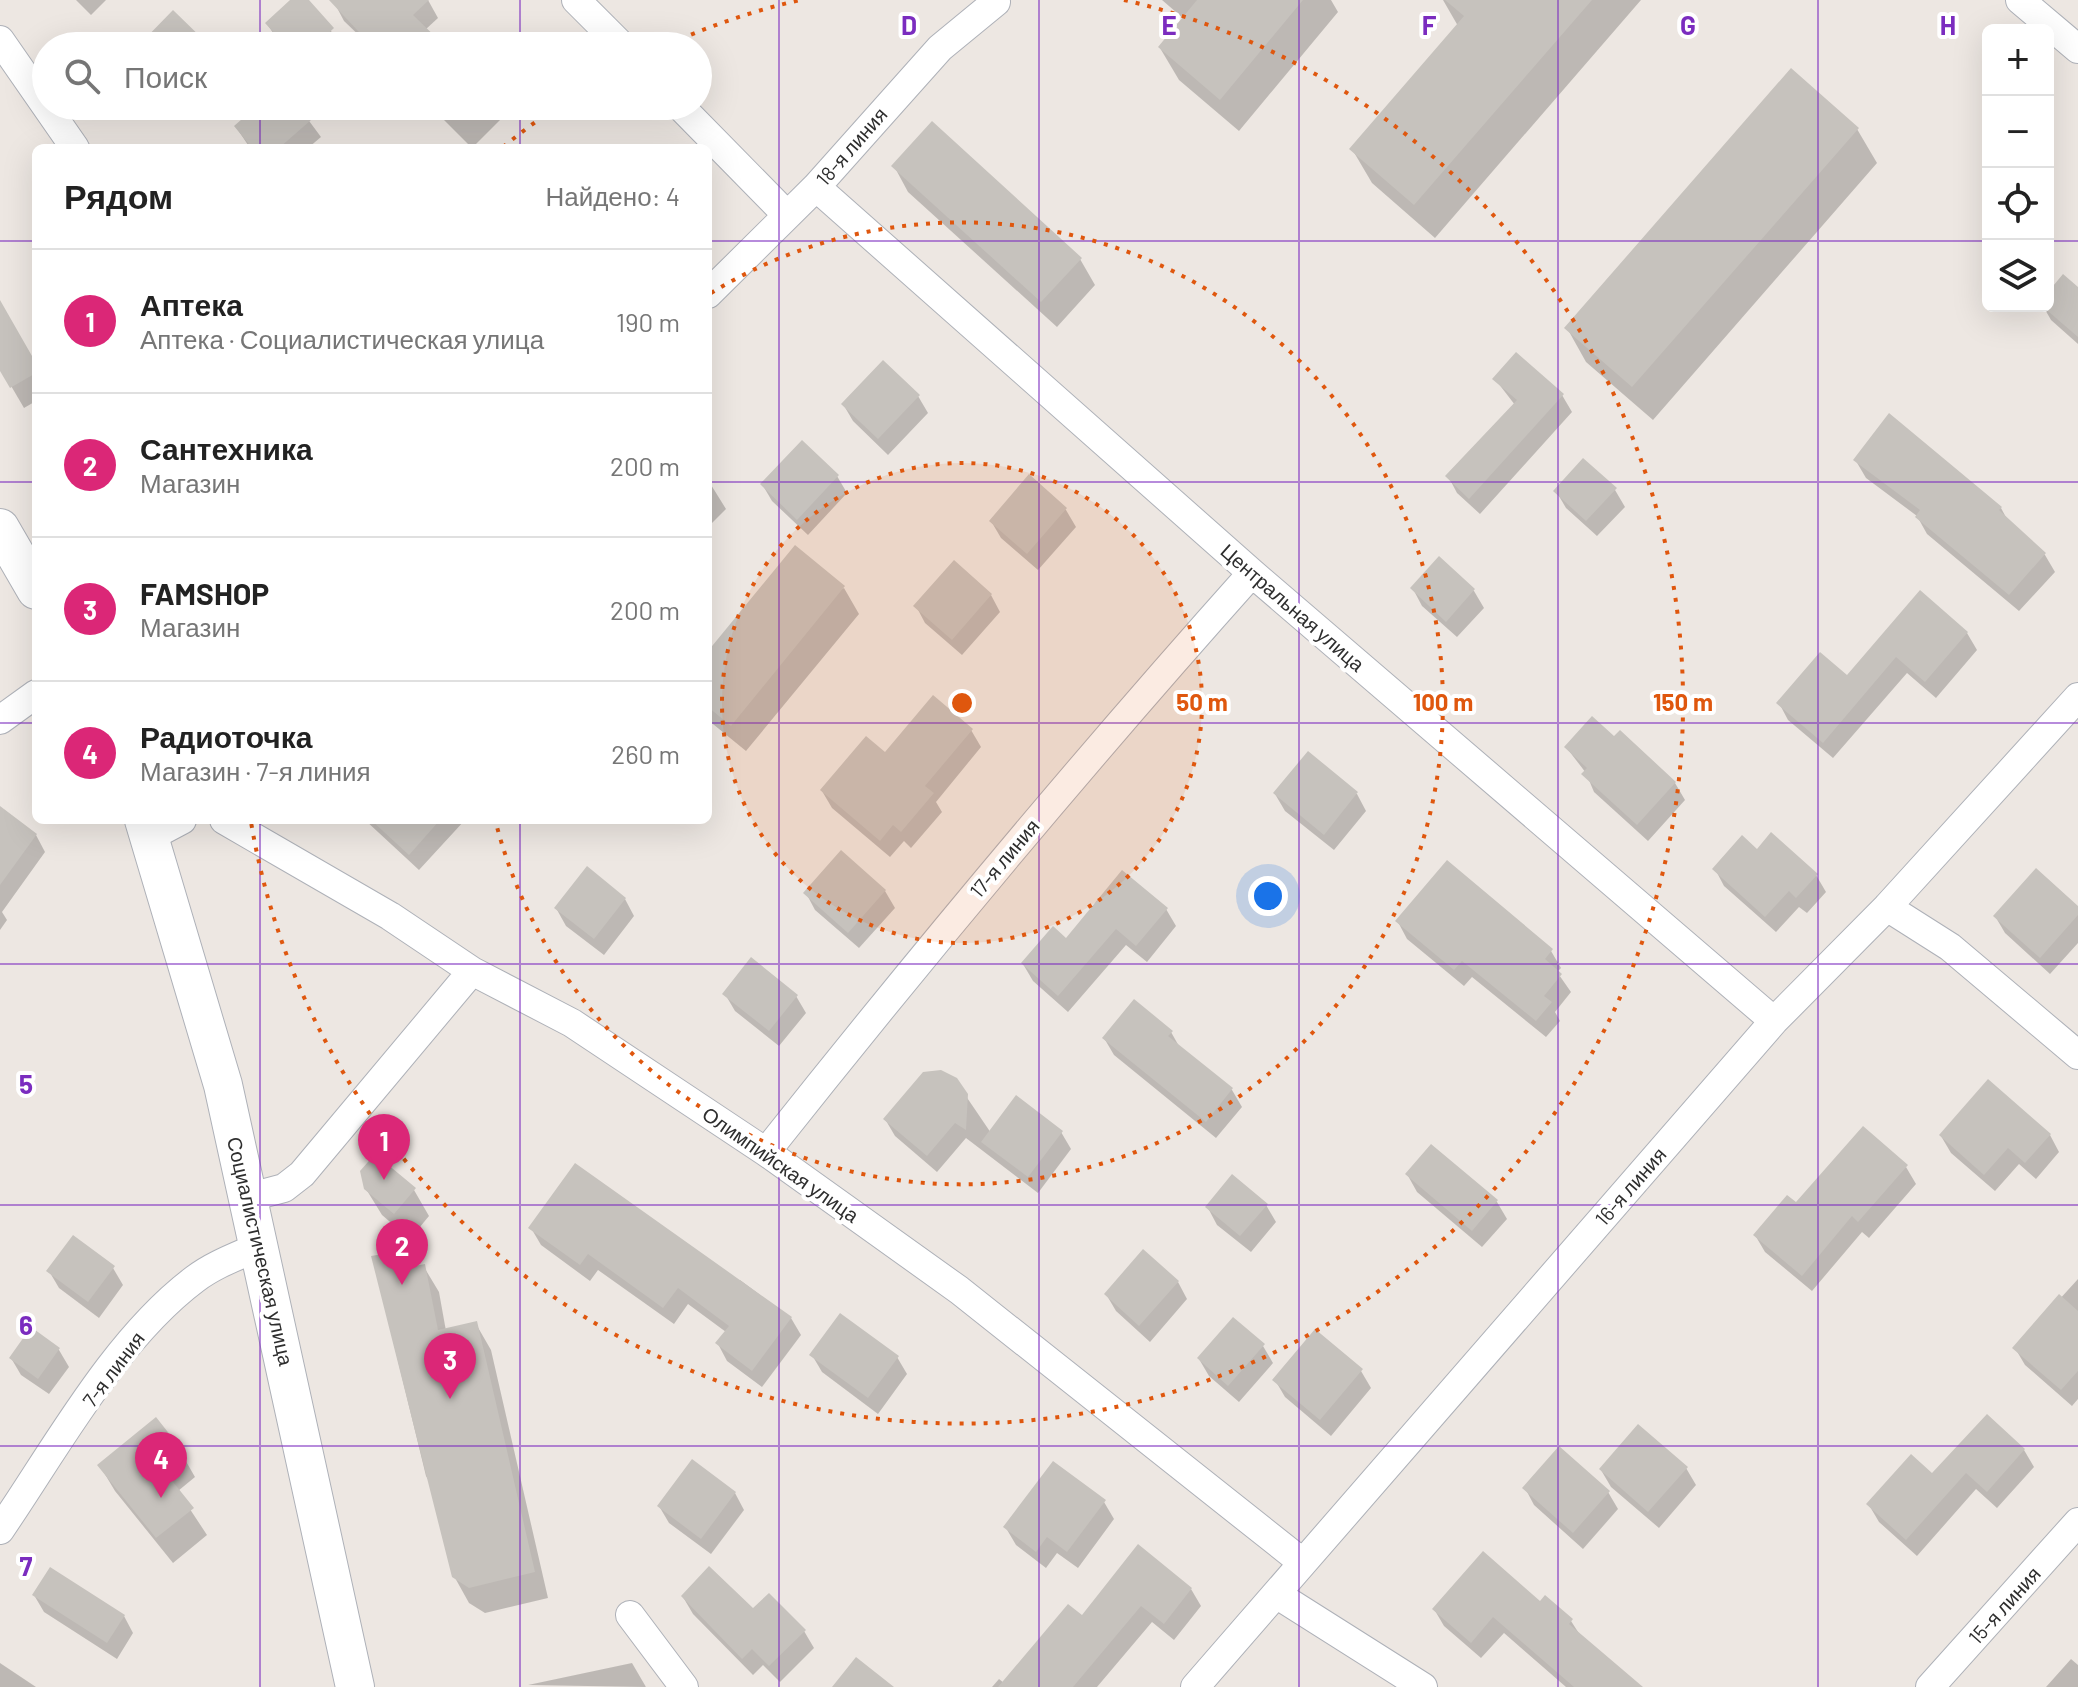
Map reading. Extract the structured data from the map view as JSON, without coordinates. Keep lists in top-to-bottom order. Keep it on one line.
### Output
{"streets":{"street":["18-я линия","Центральная улица","17-я линия","Олимпийская улица","16-я линия","Социалистическая улица","7-я линия","15-я линия"]},"crossings":[["18-я линия","Центральная улица"],["Центральная улица","17-я линия"],["Центральная улица","16-я линия"],["17-я линия","Олимпийская улица"],["Олимпийская улица","16-я линия"],["Социалистическая улица","7-я линия"]],"page":{"map_buttons":["+","−"],"search":"Поиск","heading":["Рядом","Найдено: 4"],"list":[{"mark":"1","name":"Аптека","note":"Аптека · Социалистическая улица","value":"190 m"},{"mark":"2","name":"Сантехника","note":"Магазин","value":"200 m"},{"mark":"3","name":"FAMSHOP","note":"Магазин","value":"200 m"},{"mark":"4","name":"Радиоточка","note":"Магазин · 7-я линия","value":"260 m"}],"pins":["1","2","3","4"]},"grid":{"columns":["D","E","F","G","H"],"rows":["5","6","7"]},"rings":["50 m","100 m","150 m"]}
